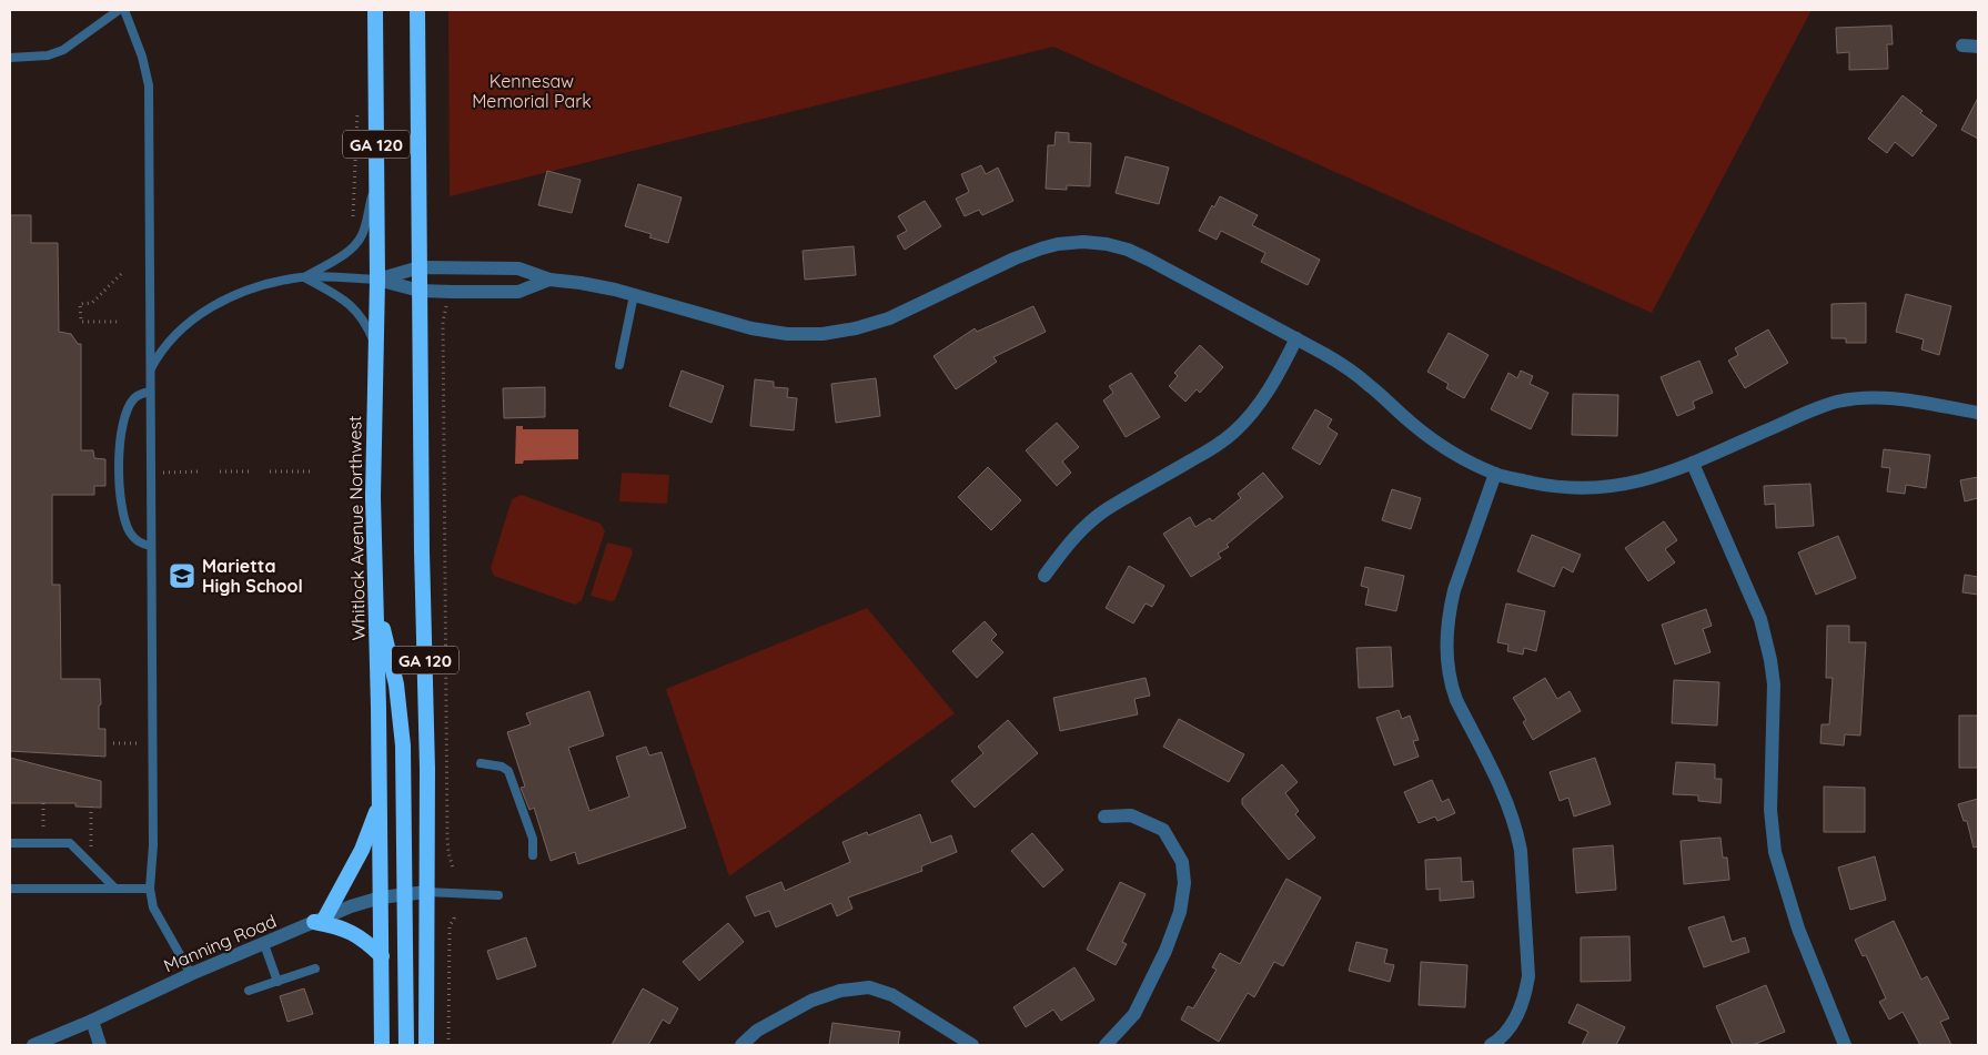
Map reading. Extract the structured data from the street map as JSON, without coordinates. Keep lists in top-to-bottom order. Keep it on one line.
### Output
{"streets":{"highway":["GA 120","Whitlock Avenue Northwest"],"street":["Manning Road"]},"crossings":[["GA 120","Manning Road"],["Whitlock Avenue Northwest","Manning Road"]],"parks":["Kennesaw Memorial Park"],"places":{"school or university":["Marietta High School"]}}
